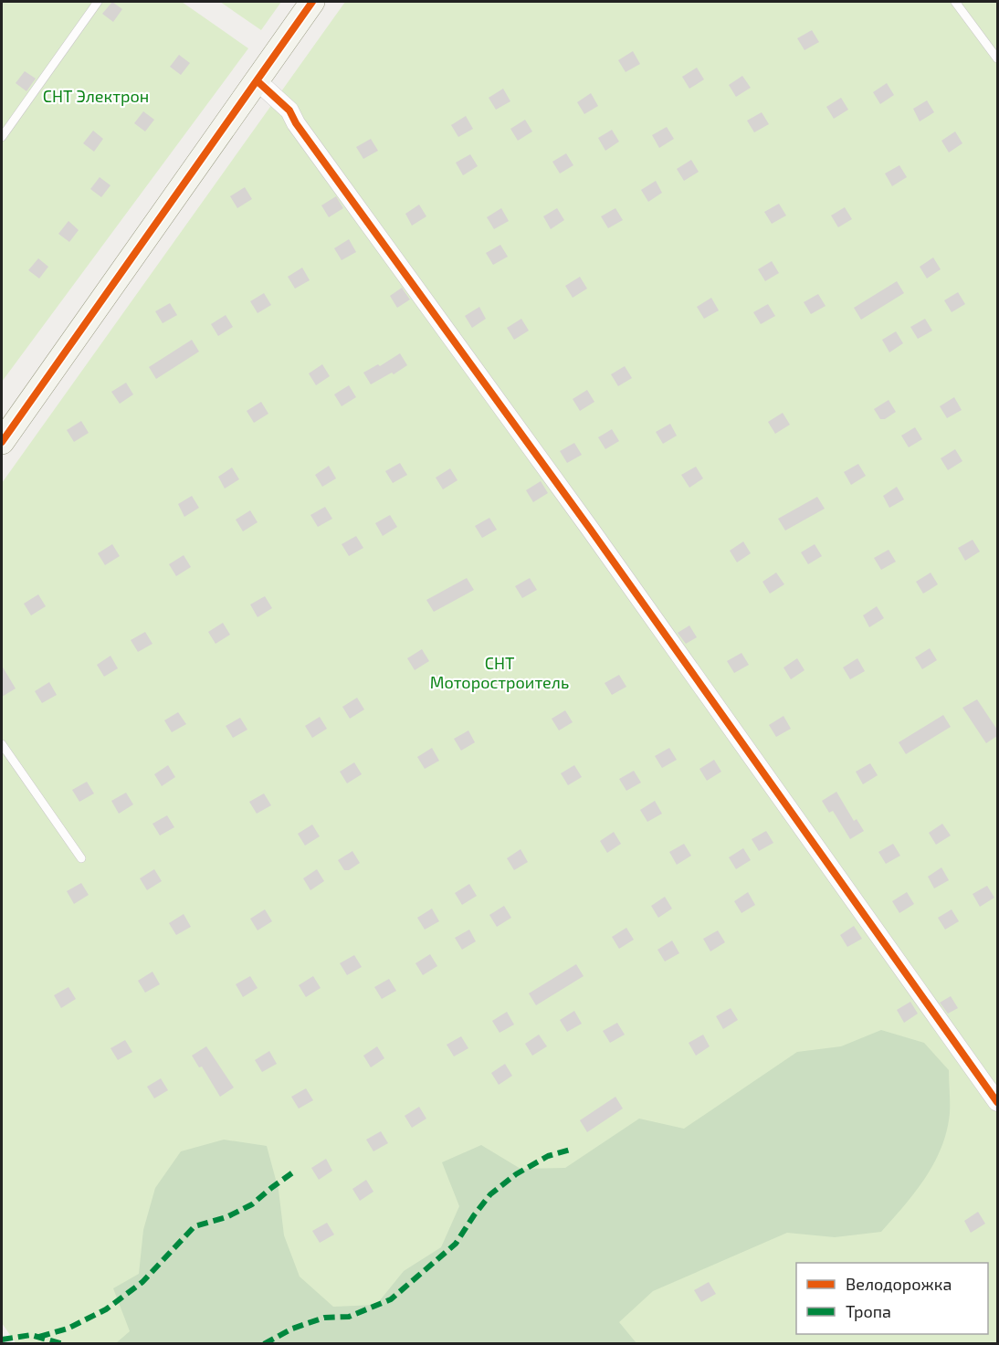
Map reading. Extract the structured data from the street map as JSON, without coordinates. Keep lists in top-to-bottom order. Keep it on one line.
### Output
{"parks":["СНТ Электрон","СНТ Моторостроитель"],"legend":["Велодорожка","Тропа"]}
